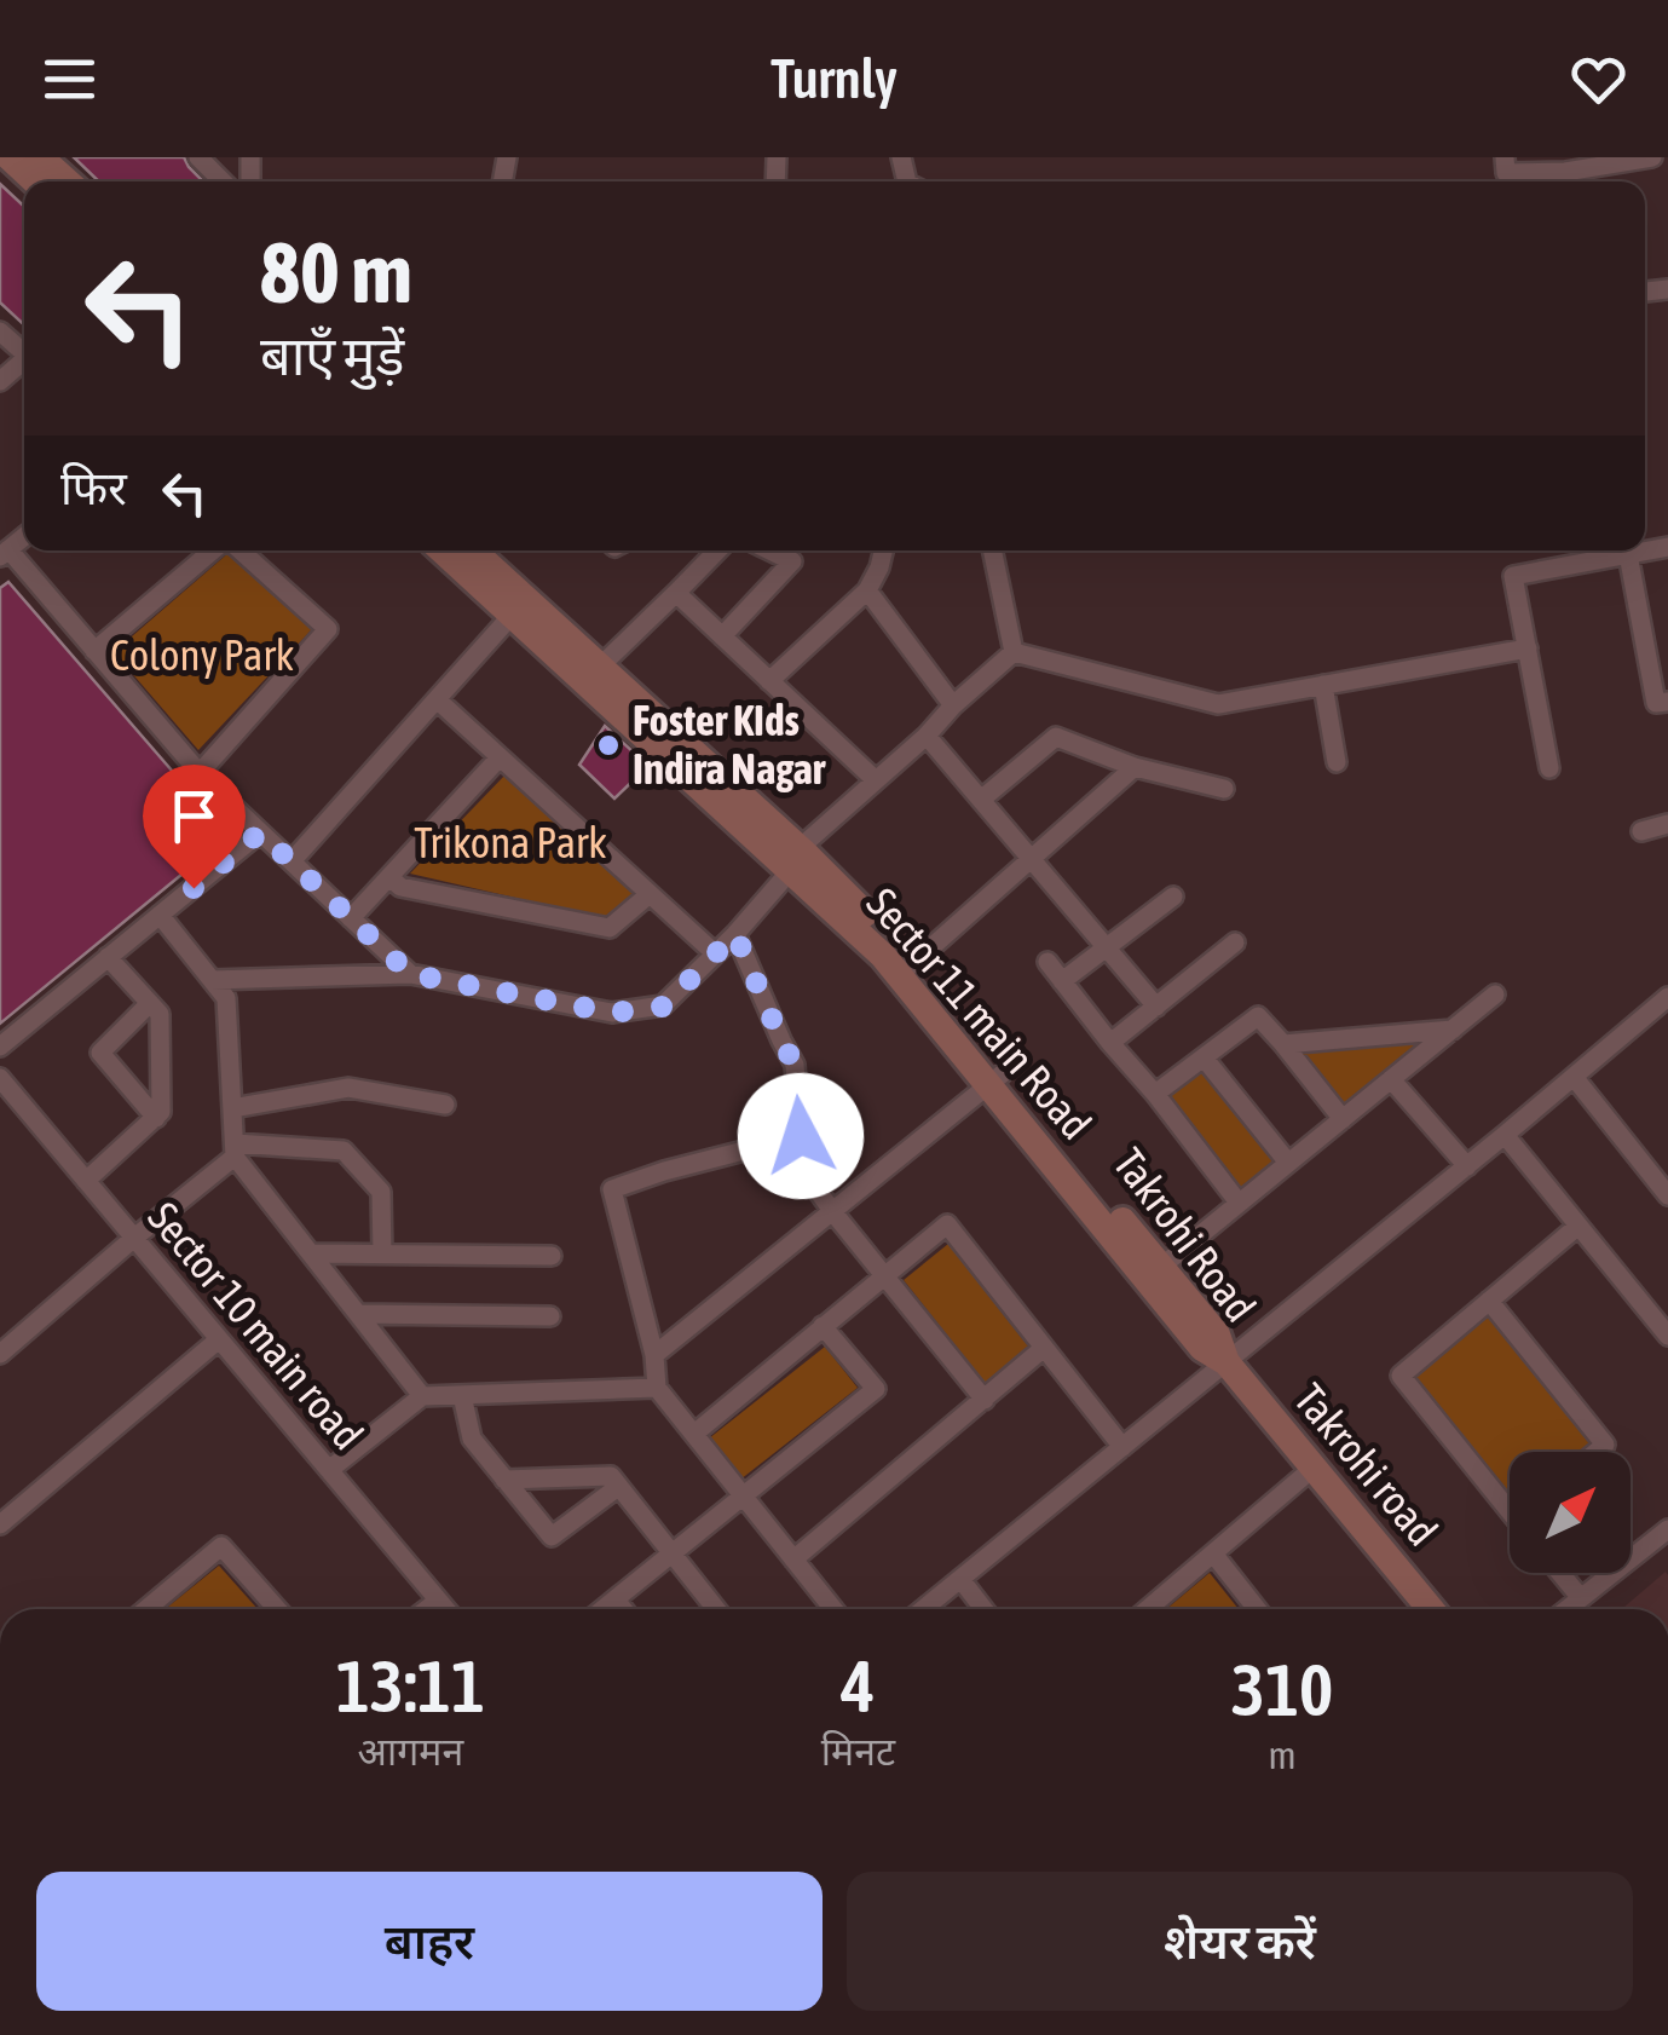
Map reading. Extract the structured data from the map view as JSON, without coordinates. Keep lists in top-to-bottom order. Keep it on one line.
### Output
{"streets":{"street":["Sector 11 main Road","Takrohi Road","Sector 10 main road","Takrohi road"]},"crossings":[["Sector 11 main Road","Takrohi Road"],["Sector 11 main Road","Takrohi road"],["Takrohi Road","Takrohi road"]],"parks":["Colony Park","Trikona Park"],"places":["Foster KIds Indira Nagar"],"north":"top right","page":{"header":"Turnly","turn":["80 m","बाएँ मुड़ें"],"then":"फिर","eta":["13:11","आगमन","4","मिनट","310","m"],"buttons":["बाहर","शेयर करें"]}}
